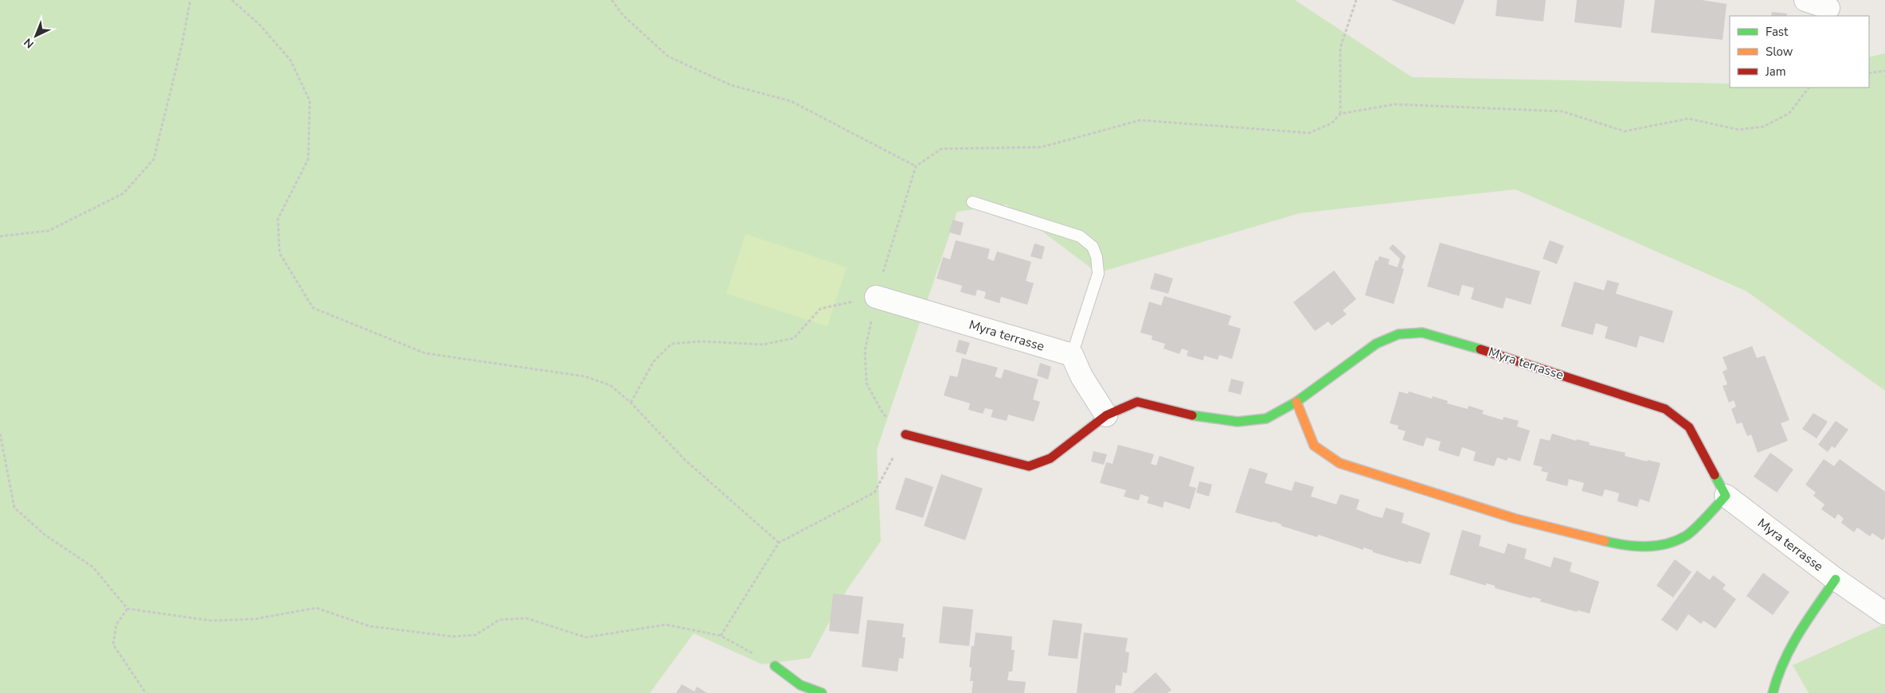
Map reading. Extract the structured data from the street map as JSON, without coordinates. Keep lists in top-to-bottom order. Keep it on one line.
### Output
{"streets":{"street":["Myra terrasse"]},"legend":["Fast","Slow","Jam"],"north":"bottom left"}
